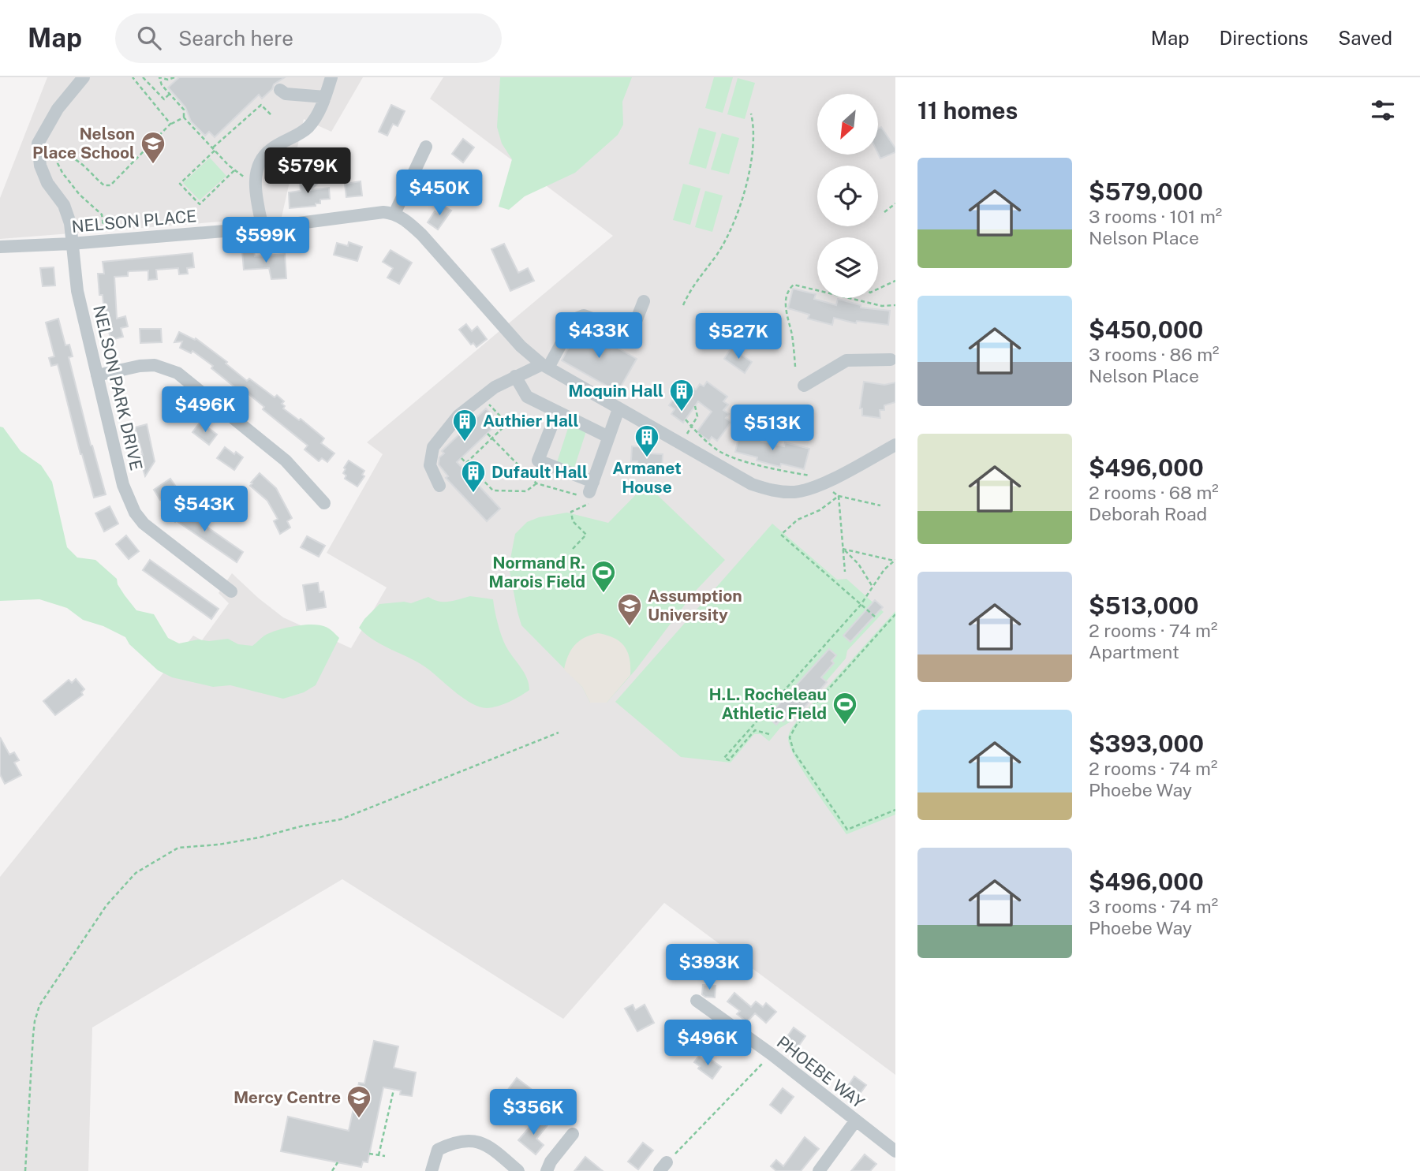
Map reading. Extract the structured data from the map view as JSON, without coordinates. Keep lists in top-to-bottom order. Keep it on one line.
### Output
{"streets":{"street":["NELSON PLACE","NELSON PARK DRIVE","PHOEBE WAY"]},"crossings":[["NELSON PLACE","NELSON PARK DRIVE"]],"places":{"school or university":["Nelson Place School","Assumption University","Mercy Centre"],"building":["Moquin Hall","Authier Hall","Armanet House","Dufault Hall"],"sports":["Normand R. Marois Field","H.L. Rocheleau Athletic Field"]},"north":"bottom left","page":{"header":"Map","search":"Search here","nav":["Map","Directions","Saved"],"heading":"11 homes","list":[{"name":"$579,000","note":"3 rooms · 101 m² · Nelson Place"},{"name":"$450,000","note":"3 rooms · 86 m² · Nelson Place"},{"name":"$496,000","note":"2 rooms · 68 m² · Deborah Road"},{"name":"$513,000","note":"2 rooms · 74 m² · Apartment"},{"name":"$393,000","note":"2 rooms · 74 m² · Phoebe Way"},{"name":"$496,000","note":"3 rooms · 74 m² · Phoebe Way"}],"price":["$579K","$450K","$599K","$433K","$527K","$496K","$513K","$543K","$393K","$496K","$356K"]}}
